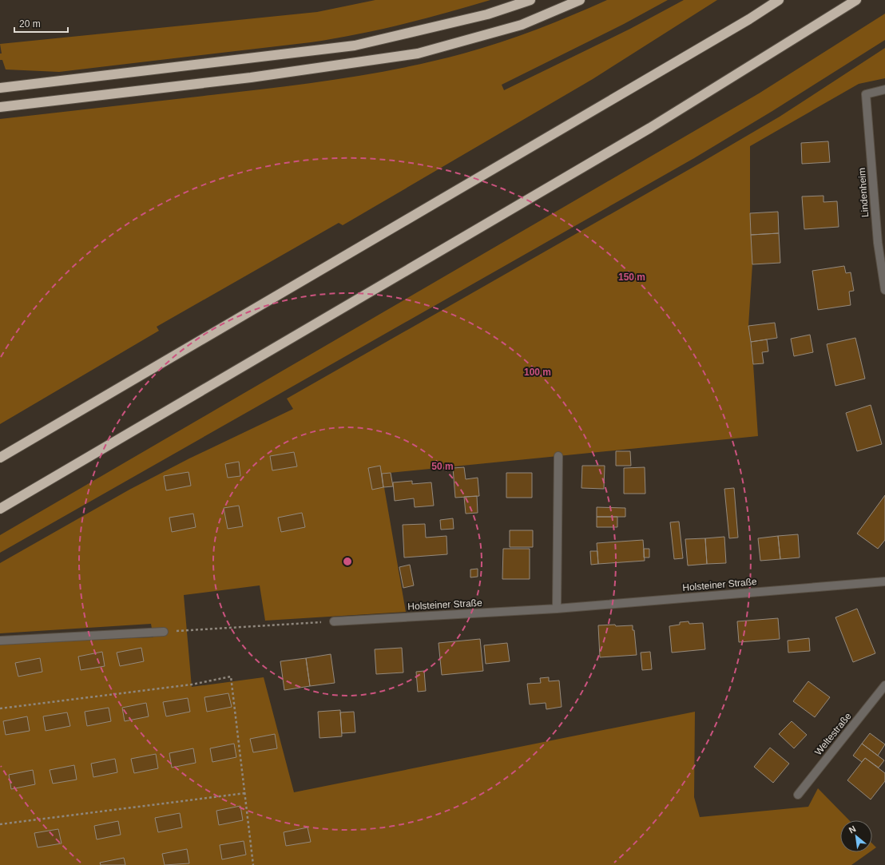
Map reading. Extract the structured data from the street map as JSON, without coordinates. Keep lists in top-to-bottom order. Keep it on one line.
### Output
{"streets":{"street":["Lindenheim","Holsteiner Straße","Weltestraße"]},"scale_bar":"20 m","north":"top left","rings":["150 m","100 m","50 m"]}
